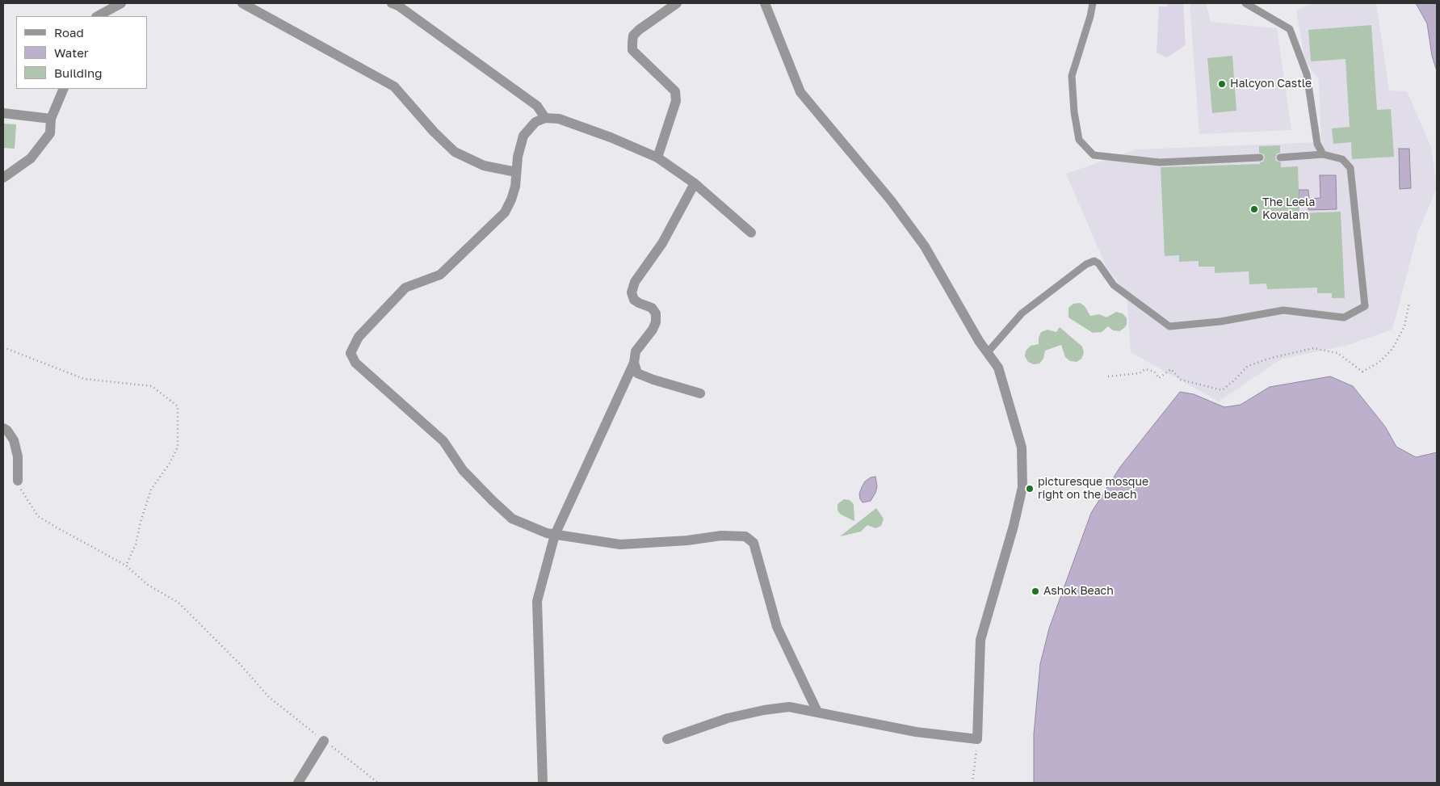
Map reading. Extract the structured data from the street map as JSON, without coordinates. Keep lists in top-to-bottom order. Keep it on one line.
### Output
{"places":["Halcyon Castle","The Leela Kovalam","picturesque mosque right on the beach","Ashok Beach"],"legend":["Road","Water","Building"]}
